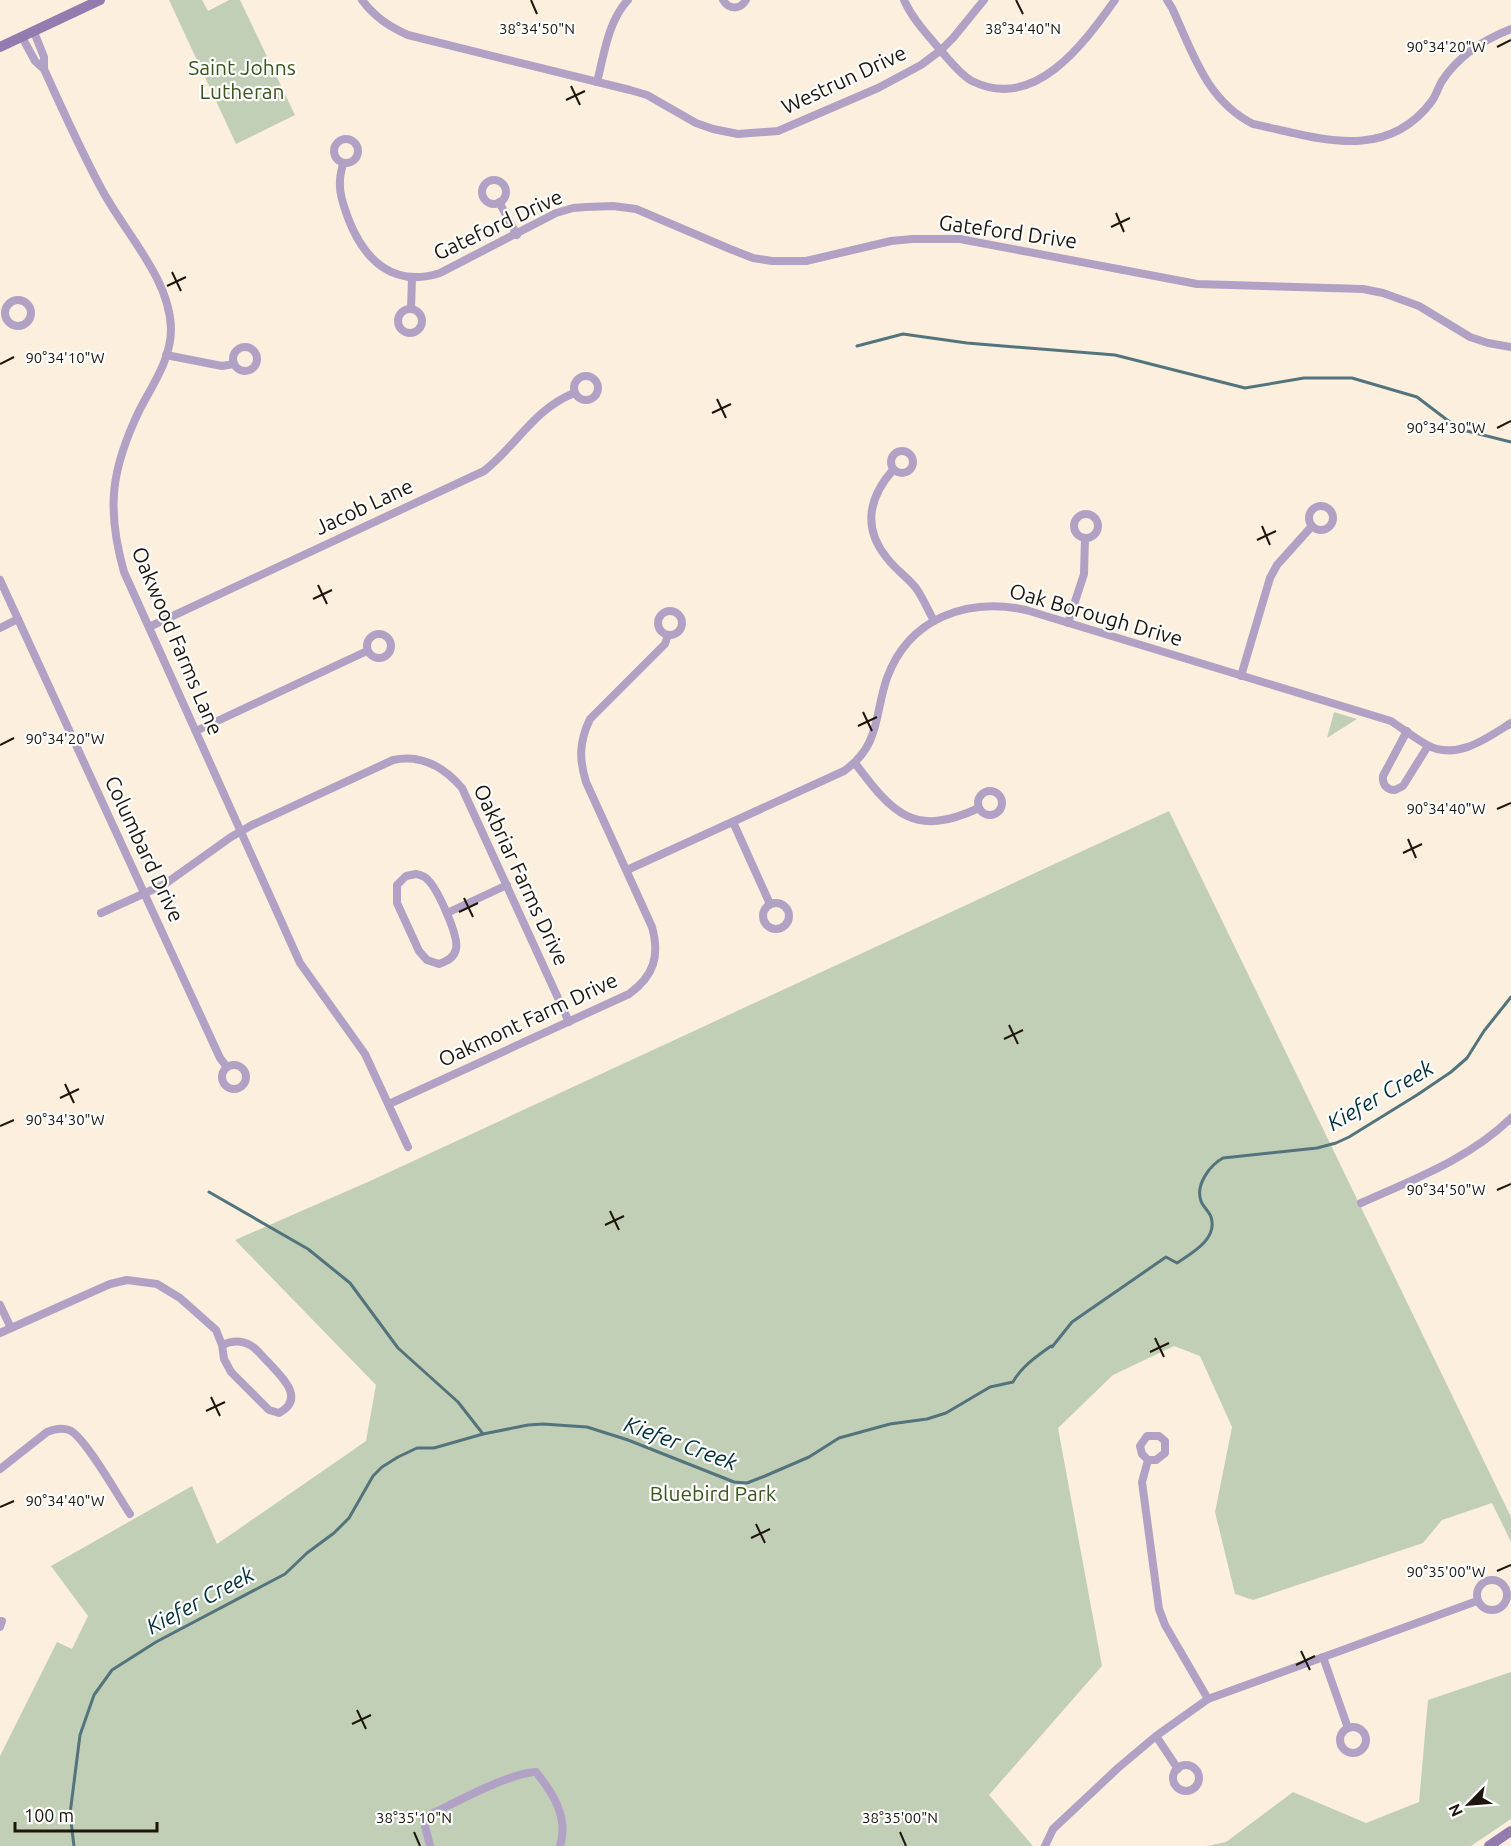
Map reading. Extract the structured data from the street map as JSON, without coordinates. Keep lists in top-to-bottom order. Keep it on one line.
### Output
{"streets":{"street":["Westrun Drive","Gateford Drive","Jacob Lane","Oak Borough Drive","Oakwood Farms Lane","Columbard Drive","Oakbriar Farms Drive","Oakmont Farm Drive"]},"crossings":[["Jacob Lane","Oakwood Farms Lane"],["Oak Borough Drive","Oakmont Farm Drive"],["Oakwood Farms Lane","Oakbriar Farms Drive"],["Oakwood Farms Lane","Oakmont Farm Drive"],["Columbard Drive","Oakbriar Farms Drive"],["Oakbriar Farms Drive","Oakmont Farm Drive"]],"water":["Kiefer Creek"],"parks":["Saint Johns Lutheran","Bluebird Park"],"scale_bar":"100 m","north":"bottom left","coordinates":["38°34'50\"N","38°34'40\"N","90°34'20\"W","90°34'10\"W","90°34'30\"W","90°34'40\"W","90°34'50\"W","90°35'00\"W","38°35'10\"N","38°35'00\"N"]}
